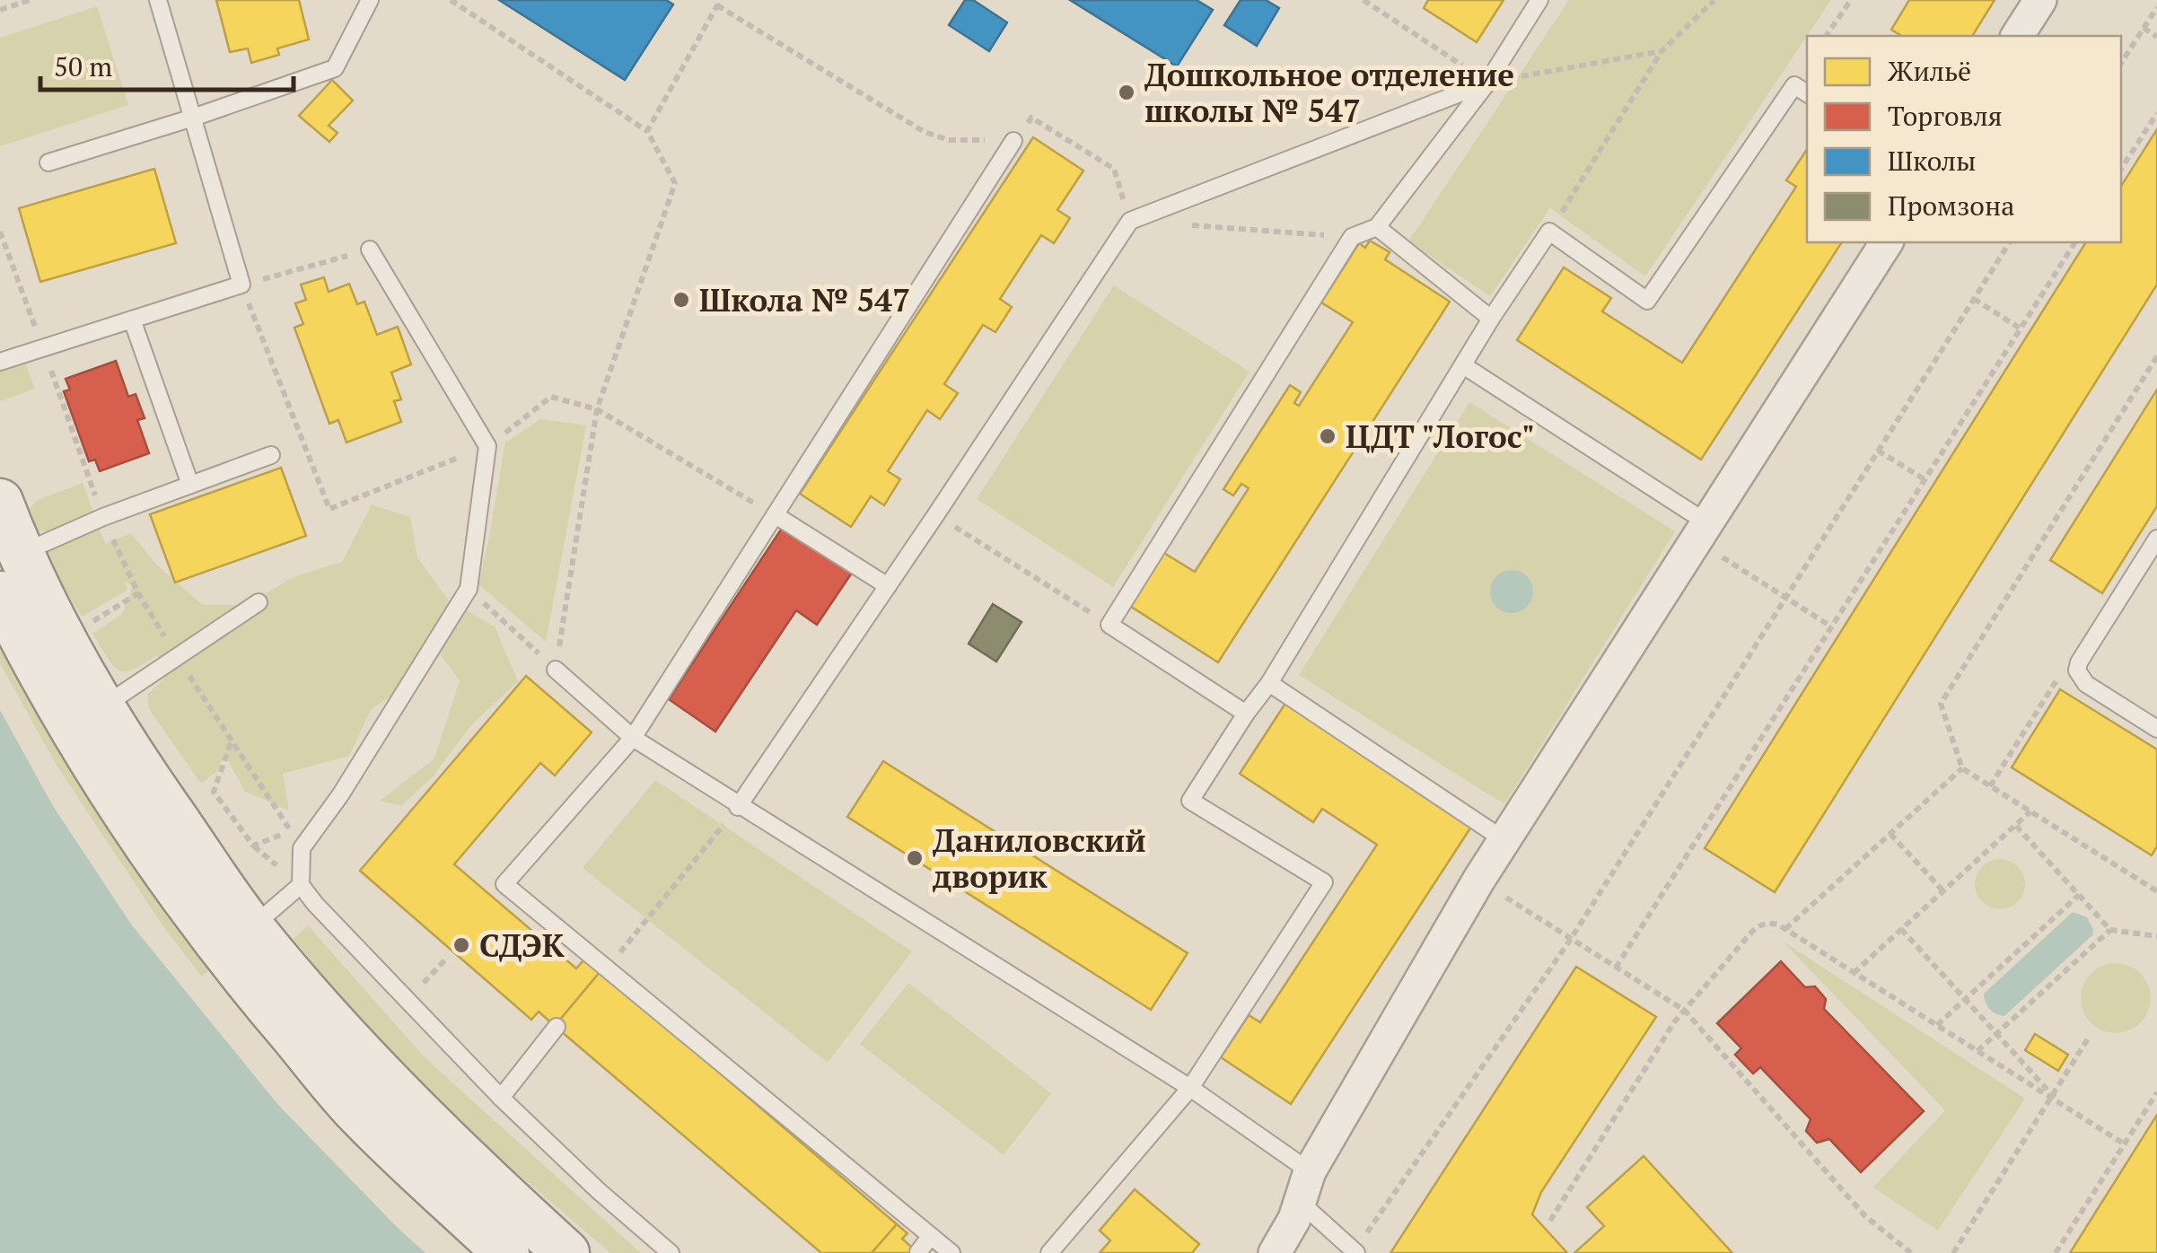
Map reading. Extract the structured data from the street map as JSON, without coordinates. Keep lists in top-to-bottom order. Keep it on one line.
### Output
{"places":["Дошкольное отделение школы № 547","Школа № 547","ЦДТ \"Логос\"","Даниловский дворик","СДЭК"],"legend":["Жильё","Торговля","Школы","Промзона"],"scale_bar":"50 m"}
